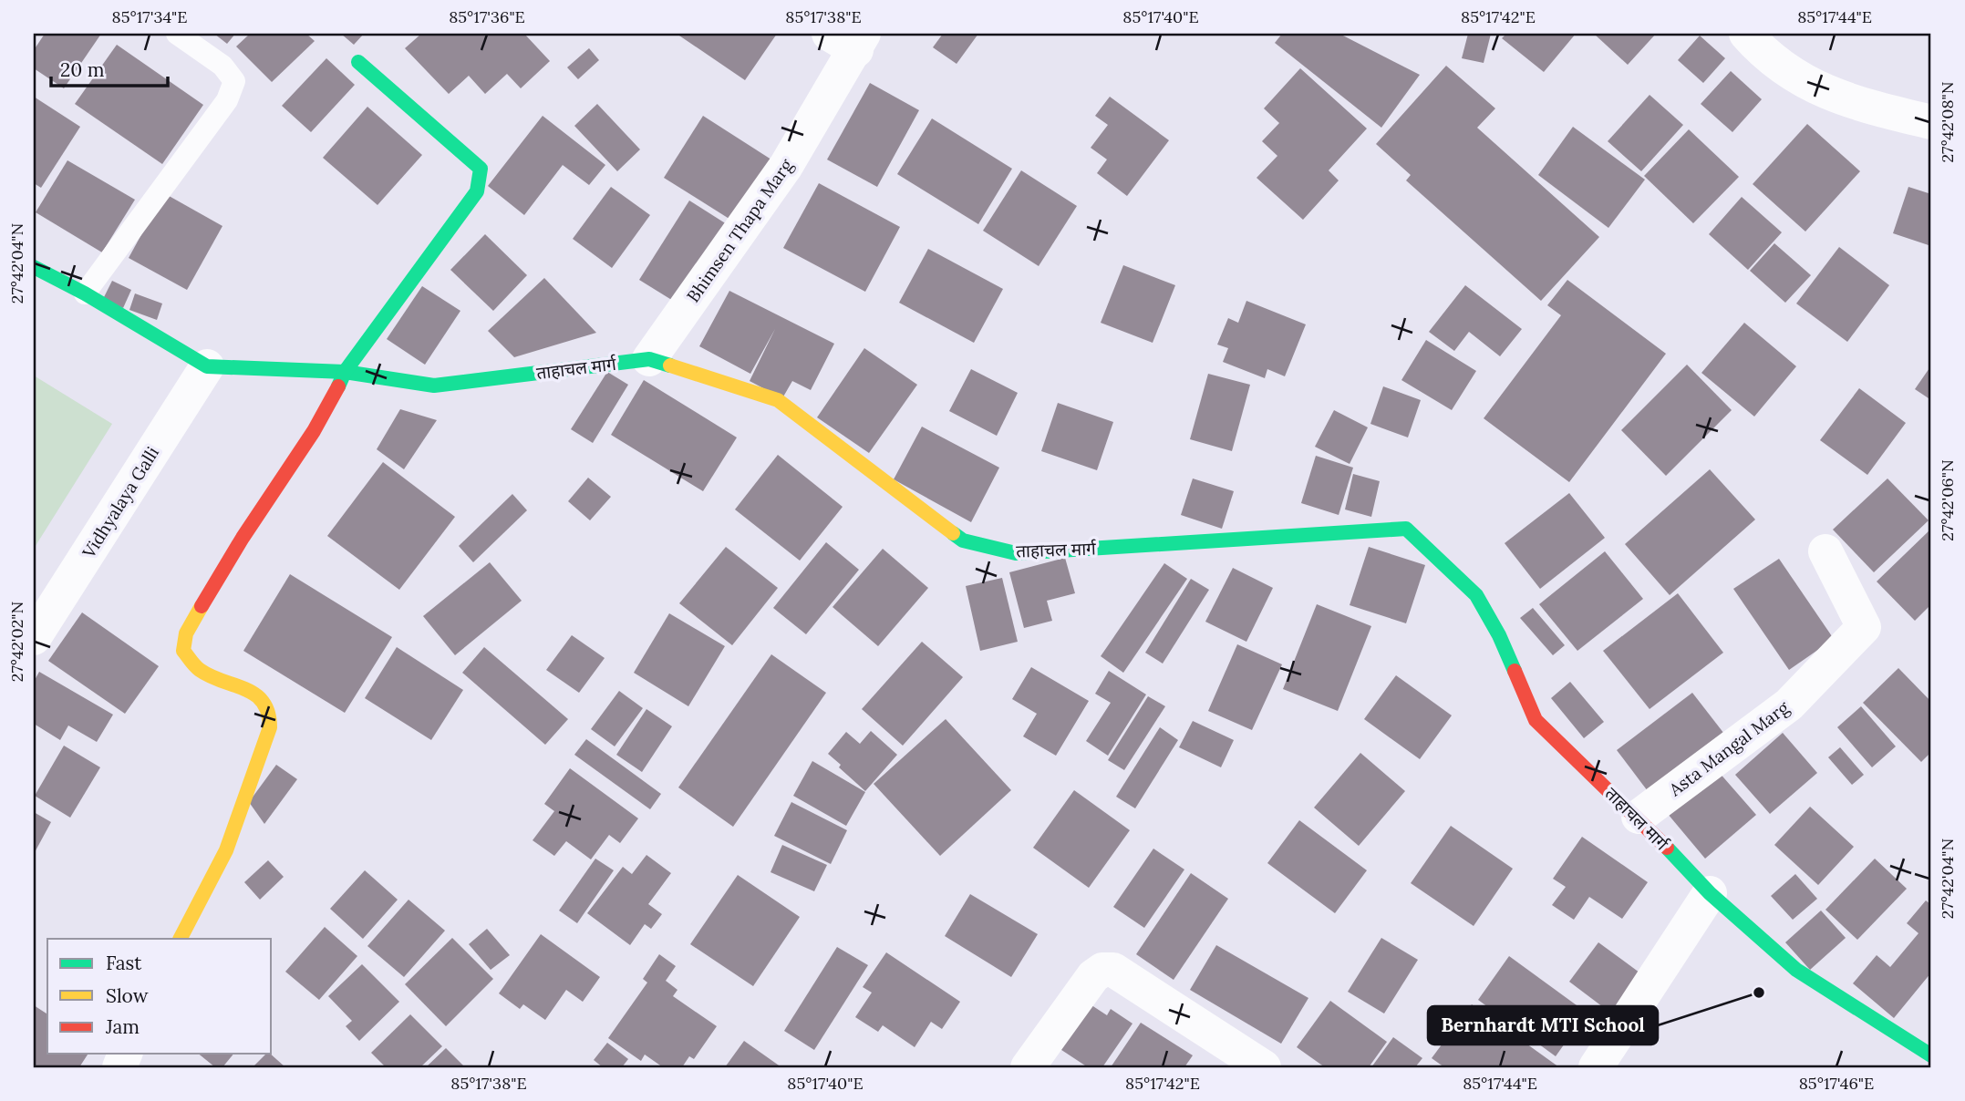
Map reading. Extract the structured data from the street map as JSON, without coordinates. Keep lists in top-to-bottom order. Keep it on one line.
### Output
{"streets":{"street":["Bhimsen Thapa Marg","ताहाचल मार्ग","Vidhyalaya Galli","Asta Mangal Marg"]},"crossings":[["Bhimsen Thapa Marg","ताहाचल मार्ग"],["ताहाचल मार्ग","Vidhyalaya Galli"],["ताहाचल मार्ग","Asta Mangal Marg"]],"places":["Bernhardt MTI School"],"legend":["Fast","Slow","Jam"],"scale_bar":"20 m","coordinates":["85°17'34\"E","85°17'36\"E","85°17'38\"E","85°17'40\"E","85°17'42\"E","85°17'44\"E","27°42'08\"N","27°42'04\"N","27°42'06\"N","27°42'02\"N","85°17'46\"E"]}
